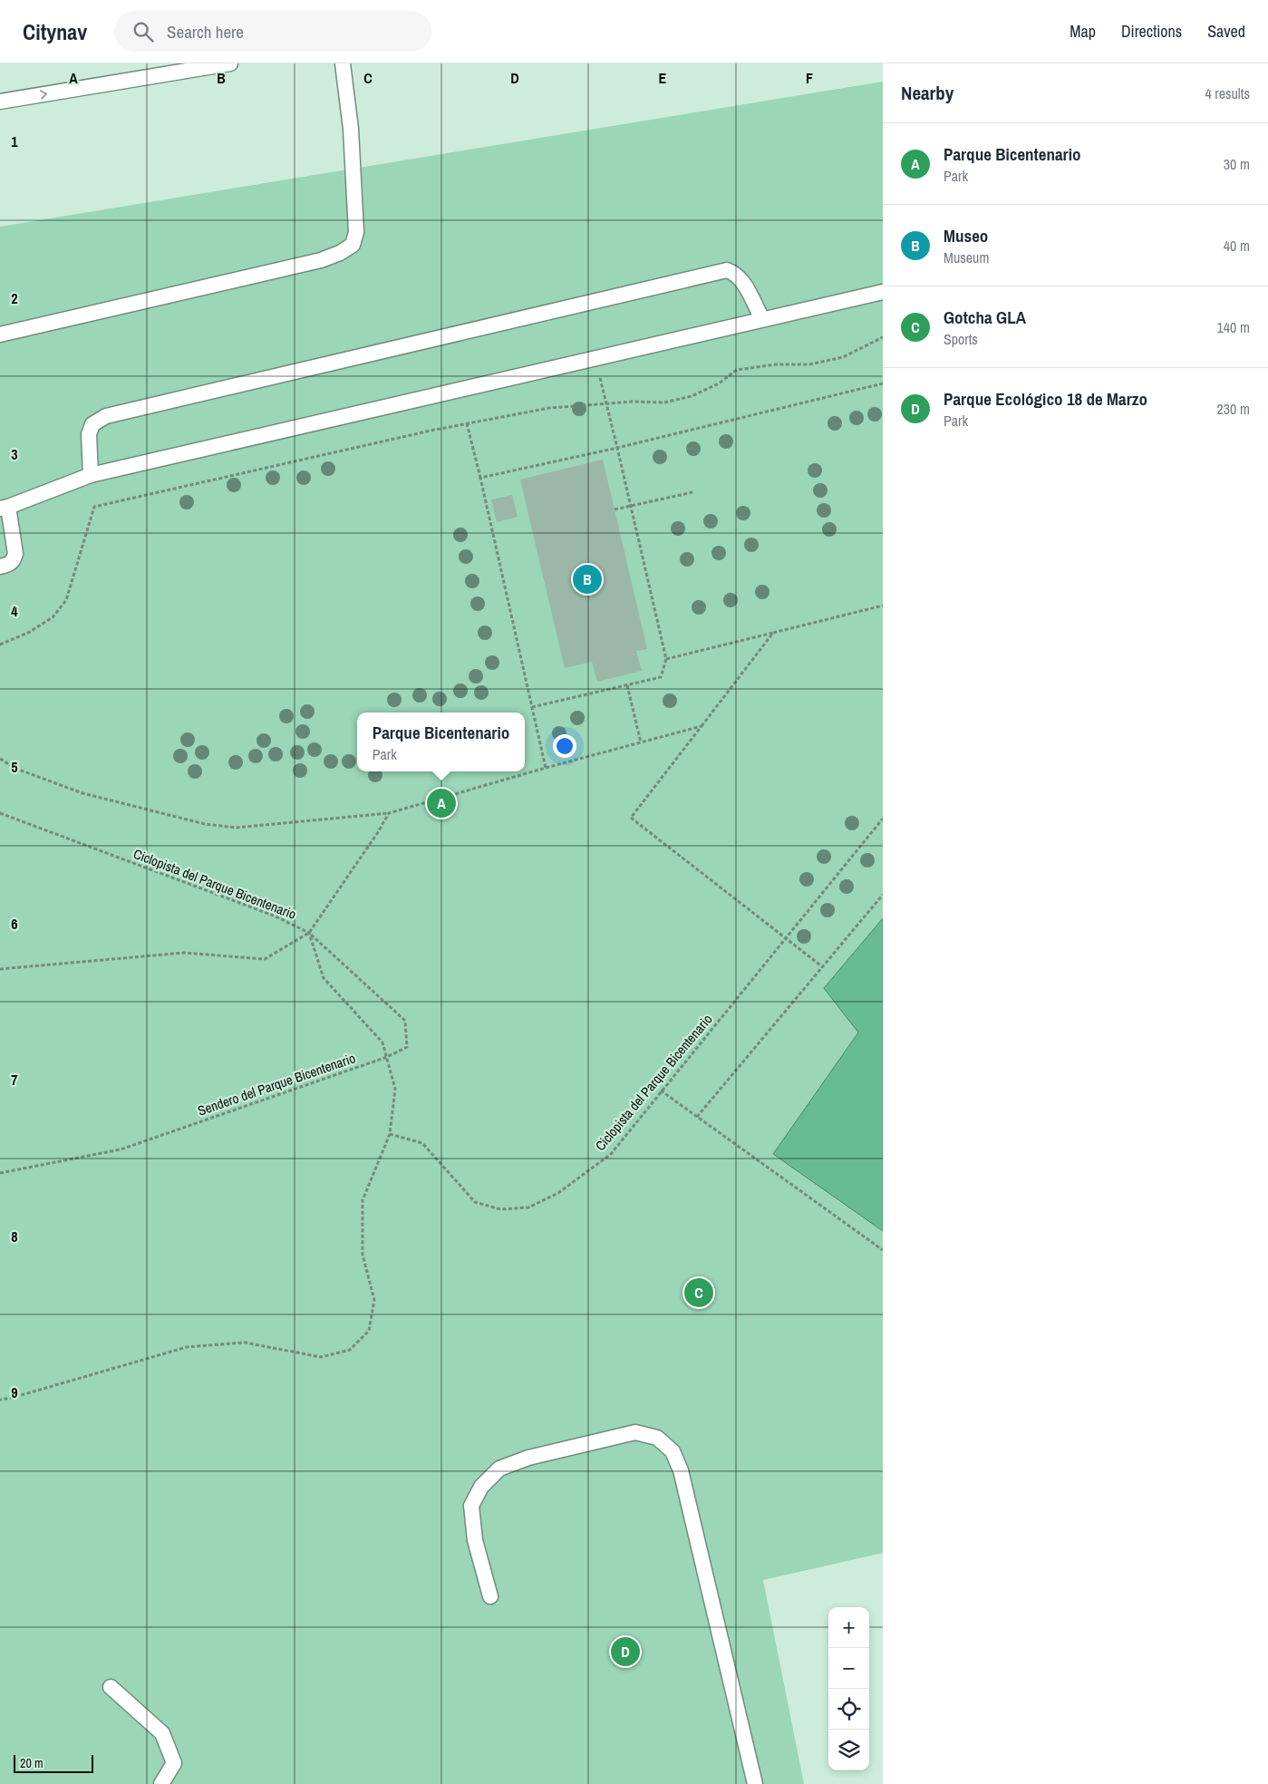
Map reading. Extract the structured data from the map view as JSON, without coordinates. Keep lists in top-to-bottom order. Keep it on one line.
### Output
{"streets":{"path":["Ciclopista del Parque Bicentenario","Sendero del Parque Bicentenario"]},"crossings":[["Ciclopista del Parque Bicentenario","Sendero del Parque Bicentenario"]],"scale_bar":"20 m","page":{"header":"Citynav","search":"Search here","nav":["Map","Directions","Saved"],"heading":["Nearby","4 results"],"list":[{"mark":"A","name":"Parque Bicentenario","note":"Park","value":"30 m"},{"mark":"B","name":"Museo","note":"Museum","value":"40 m"},{"mark":"C","name":"Gotcha GLA","note":"Sports","value":"140 m"},{"mark":"D","name":"Parque Ecológico 18 de Marzo","note":"Park","value":"230 m"}],"pins":["B","A","C","D"],"popup":["Parque Bicentenario","Park"],"map_buttons":["+","−"],"scale":"20 m"},"grid":{"columns":["A","B","C","D","E","F"],"rows":["1","2","3","4","5","6","7","8","9"]}}
